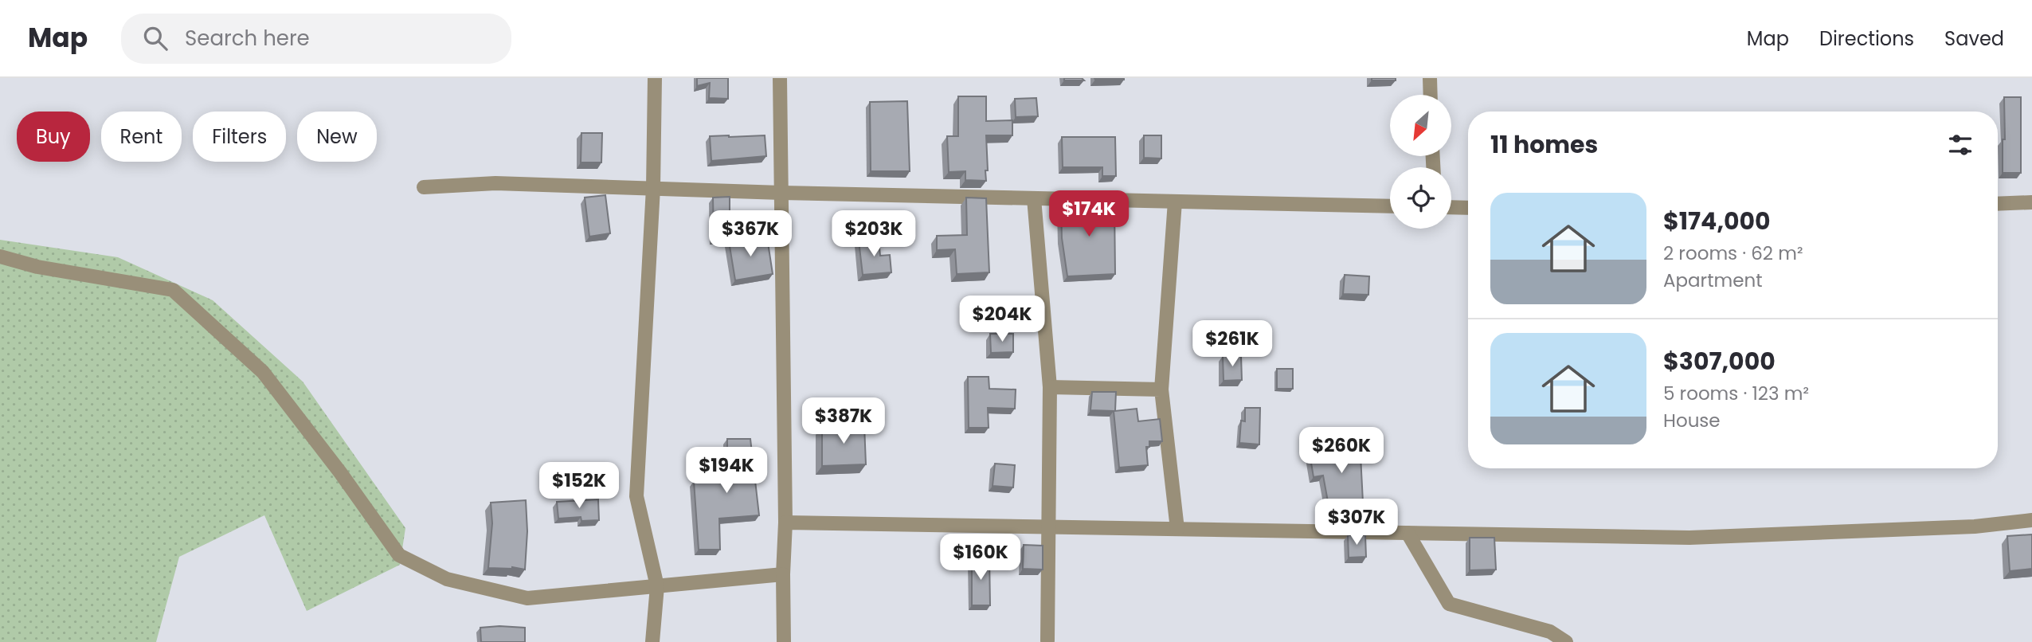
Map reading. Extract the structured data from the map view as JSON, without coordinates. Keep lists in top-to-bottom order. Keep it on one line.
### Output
{"north":"bottom left","page":{"header":"Map","search":"Search here","nav":["Map","Directions","Saved"],"chip":["Buy","Rent","Filters","New"],"heading":"11 homes","list":[{"name":"$174,000","note":"2 rooms · 62 m² · Apartment"},{"name":"$307,000","note":"5 rooms · 123 m² · House"}],"price":["$174K","$367K","$203K","$204K","$261K","$387K","$260K","$194K","$152K","$307K","$160K"]}}
